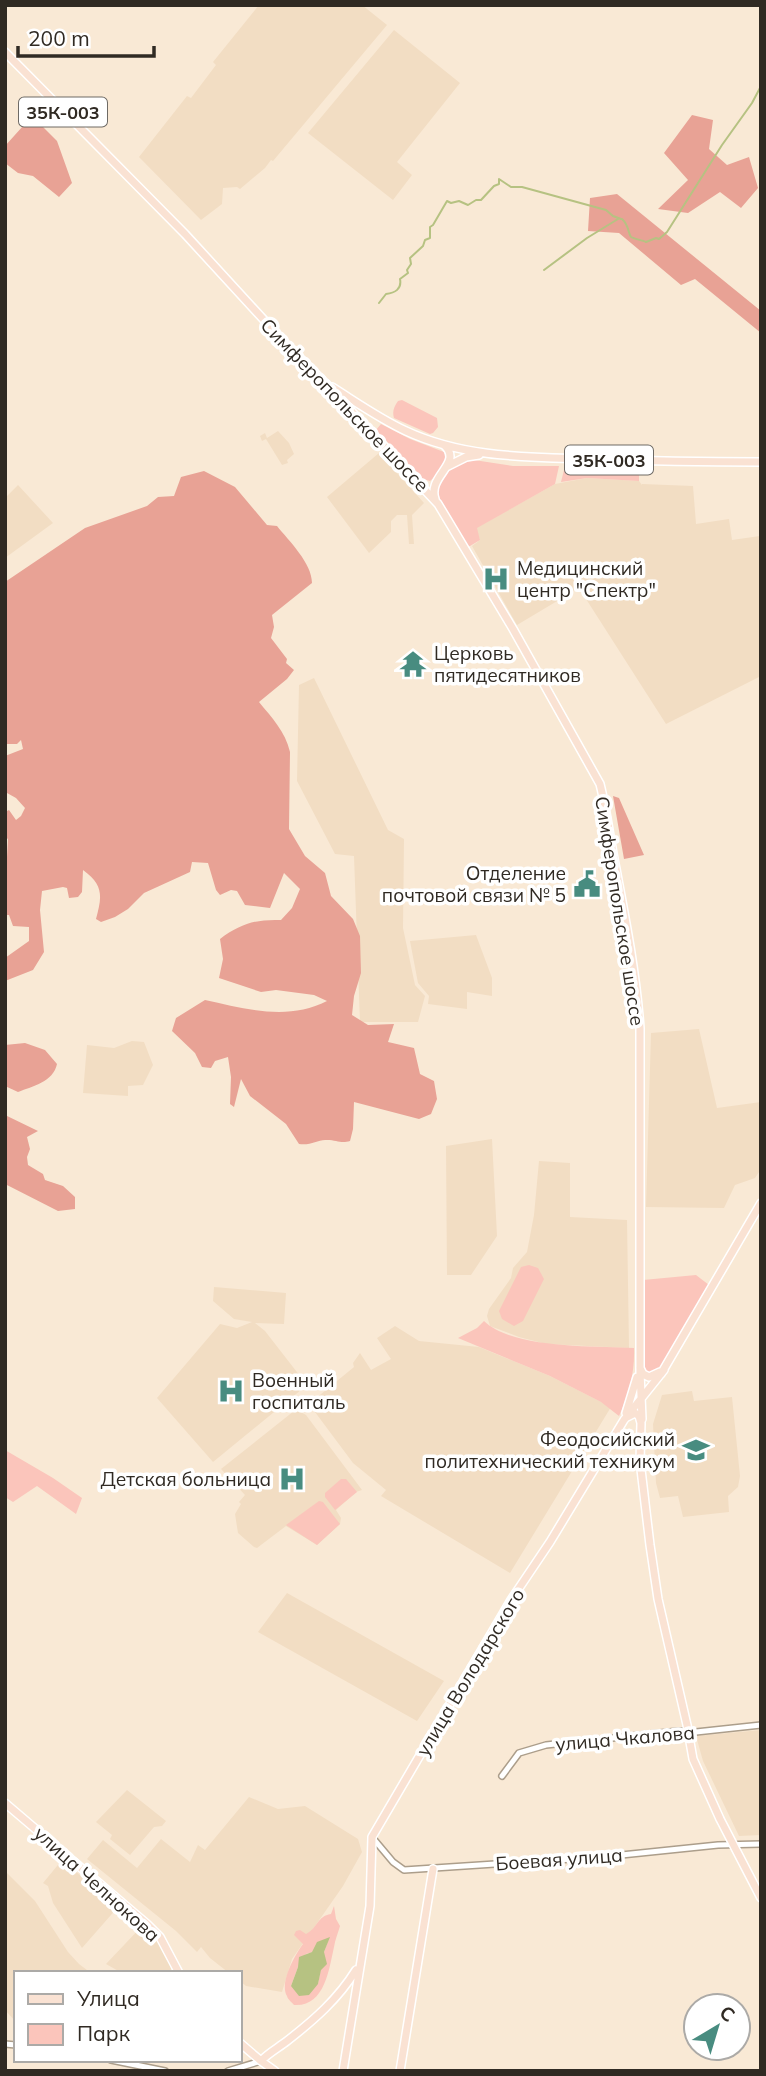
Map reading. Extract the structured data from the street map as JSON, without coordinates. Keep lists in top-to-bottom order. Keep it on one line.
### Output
{"streets":{"main road":["35К-003","Симферопольское шоссе","улица Володарского","улица Челнокова"],"street":["улица Чкалова","Боевая улица"]},"crossings":[["35К-003","Симферопольское шоссе"],["Симферопольское шоссе","улица Володарского"],["Симферопольское шоссе","улица Чкалова"],["Симферопольское шоссе","Боевая улица"],["улица Володарского","Боевая улица"]],"places":{"hospital":["Медицинский центр \"Спектр\"","Военный госпиталь","Детская больница"],"temple":["Церковь пятидесятников"],"public building":["Отделение почтовой связи № 5"],"school or university":["Феодосийский политехнический техникум"]},"legend":["Улица","Парк"],"scale_bar":"200 m","north":"top right"}
